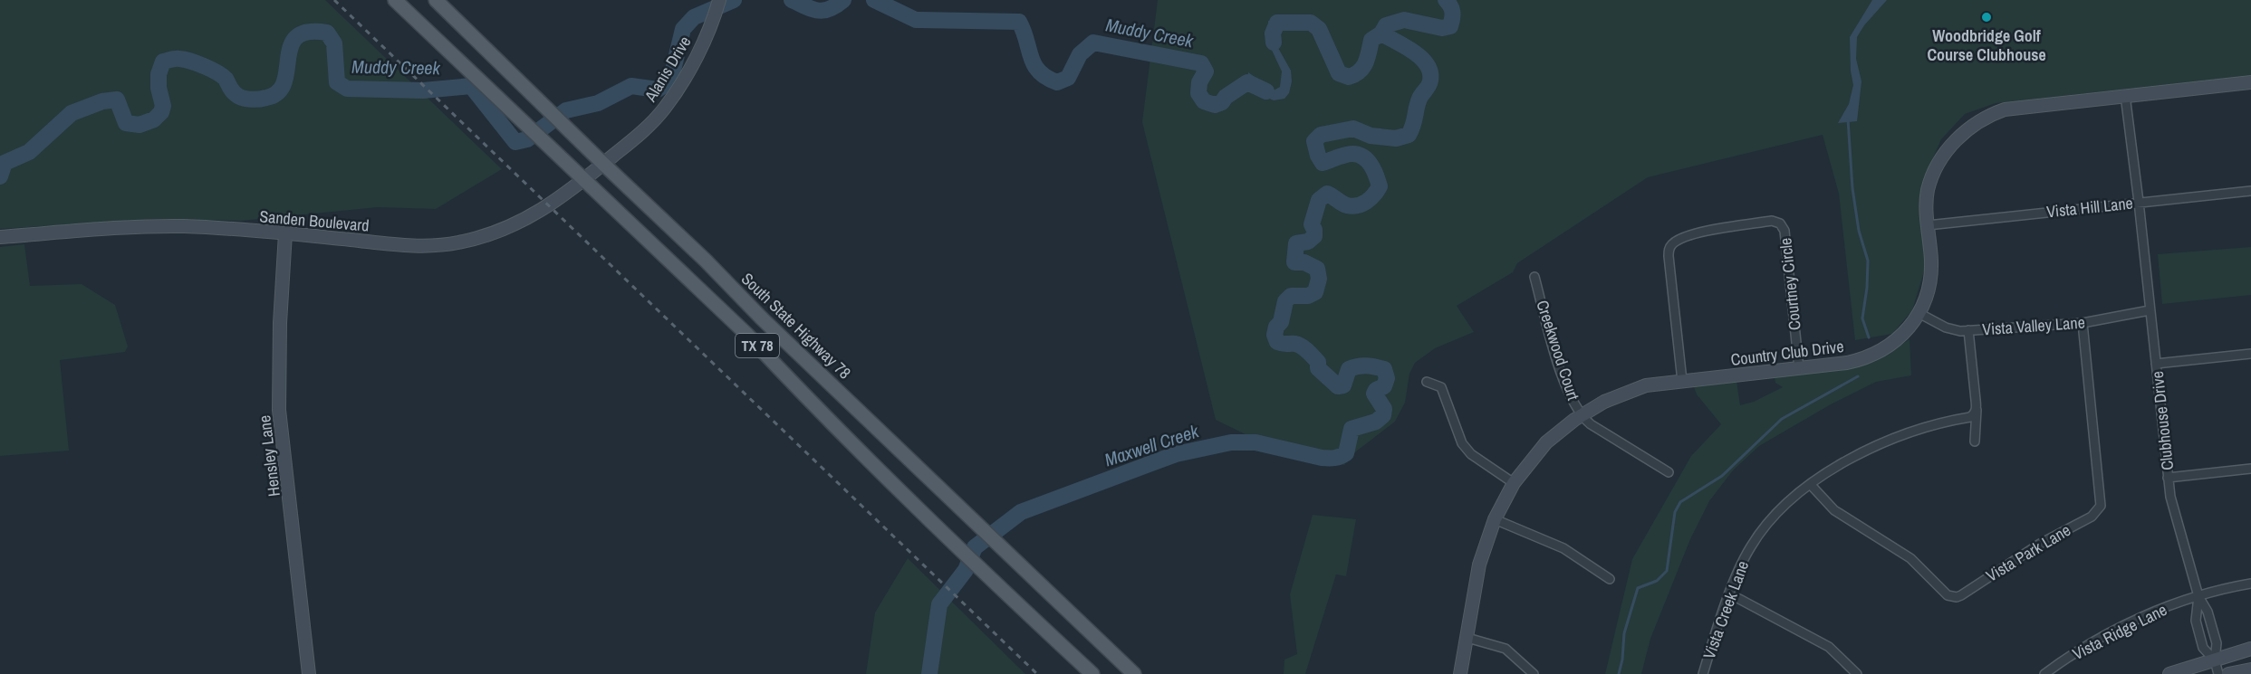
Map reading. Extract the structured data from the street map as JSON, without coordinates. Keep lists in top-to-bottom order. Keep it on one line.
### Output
{"streets":{"main road":["South State Highway 78","TX 78"],"street":["Alanis Drive","Vista Hill Lane","Sanden Boulevard","Courtney Circle","Vista Valley Lane","Creekwood Court","Country Club Drive","Clubhouse Drive","Hensley Lane","Vista Park Lane","Vista Creek Lane","Vista Ridge Lane"]},"crossings":[["Alanis Drive","Sanden Boulevard"],["Alanis Drive","South State Highway 78"],["Vista Hill Lane","Country Club Drive"],["Vista Hill Lane","Clubhouse Drive"],["Sanden Boulevard","South State Highway 78"],["Sanden Boulevard","TX 78"],["Sanden Boulevard","Hensley Lane"],["Courtney Circle","Country Club Drive"],["Vista Valley Lane","Country Club Drive"],["Vista Valley Lane","Clubhouse Drive"],["Vista Valley Lane","Vista Park Lane"],["Creekwood Court","Country Club Drive"],["Clubhouse Drive","Vista Ridge Lane"],["Vista Park Lane","Vista Creek Lane"]],"water":["Muddy Creek","Maxwell Creek"],"places":["Woodbridge Golf Course Clubhouse"]}
